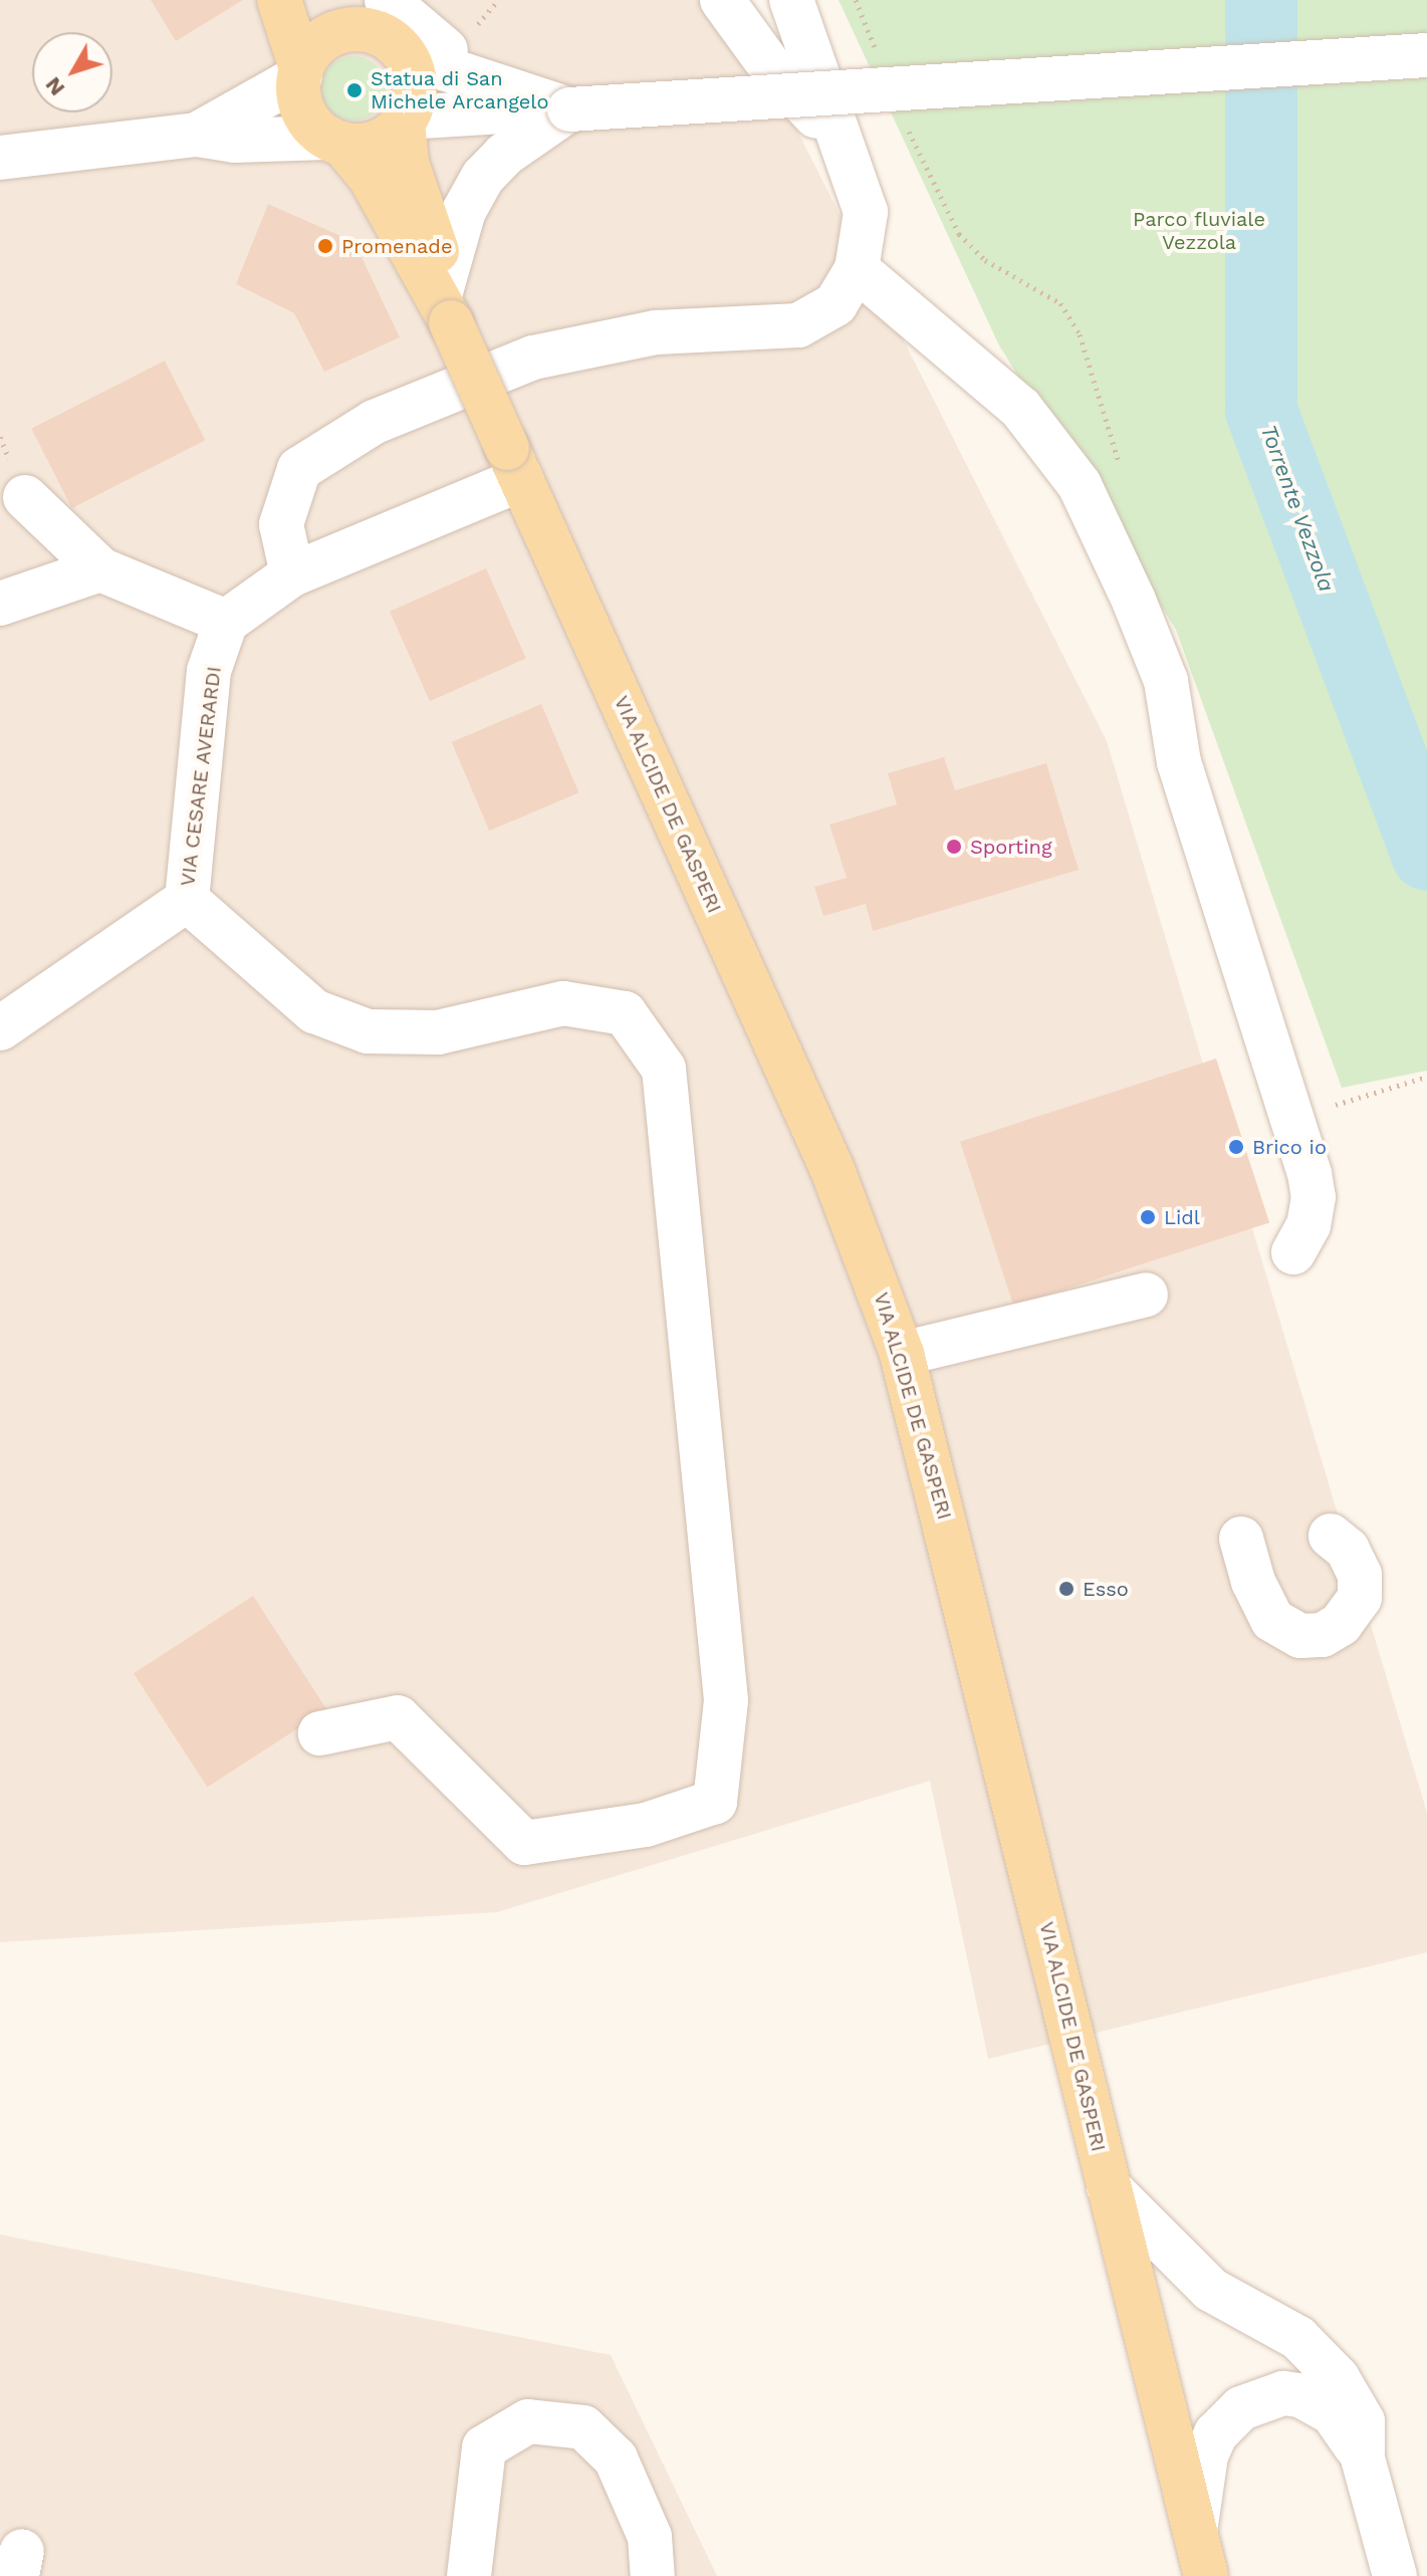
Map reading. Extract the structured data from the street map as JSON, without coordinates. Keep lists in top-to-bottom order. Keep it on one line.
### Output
{"streets":{"main road":["VIA ALCIDE DE GASPERI"],"street":["VIA CESARE AVERARDI"]},"water":["Torrente Vezzola"],"parks":["Parco fluviale Vezzola"],"places":["Statua di San Michele Arcangelo","Promenade","Sporting","Brico io","Lidl","Esso"],"north":"bottom left"}
